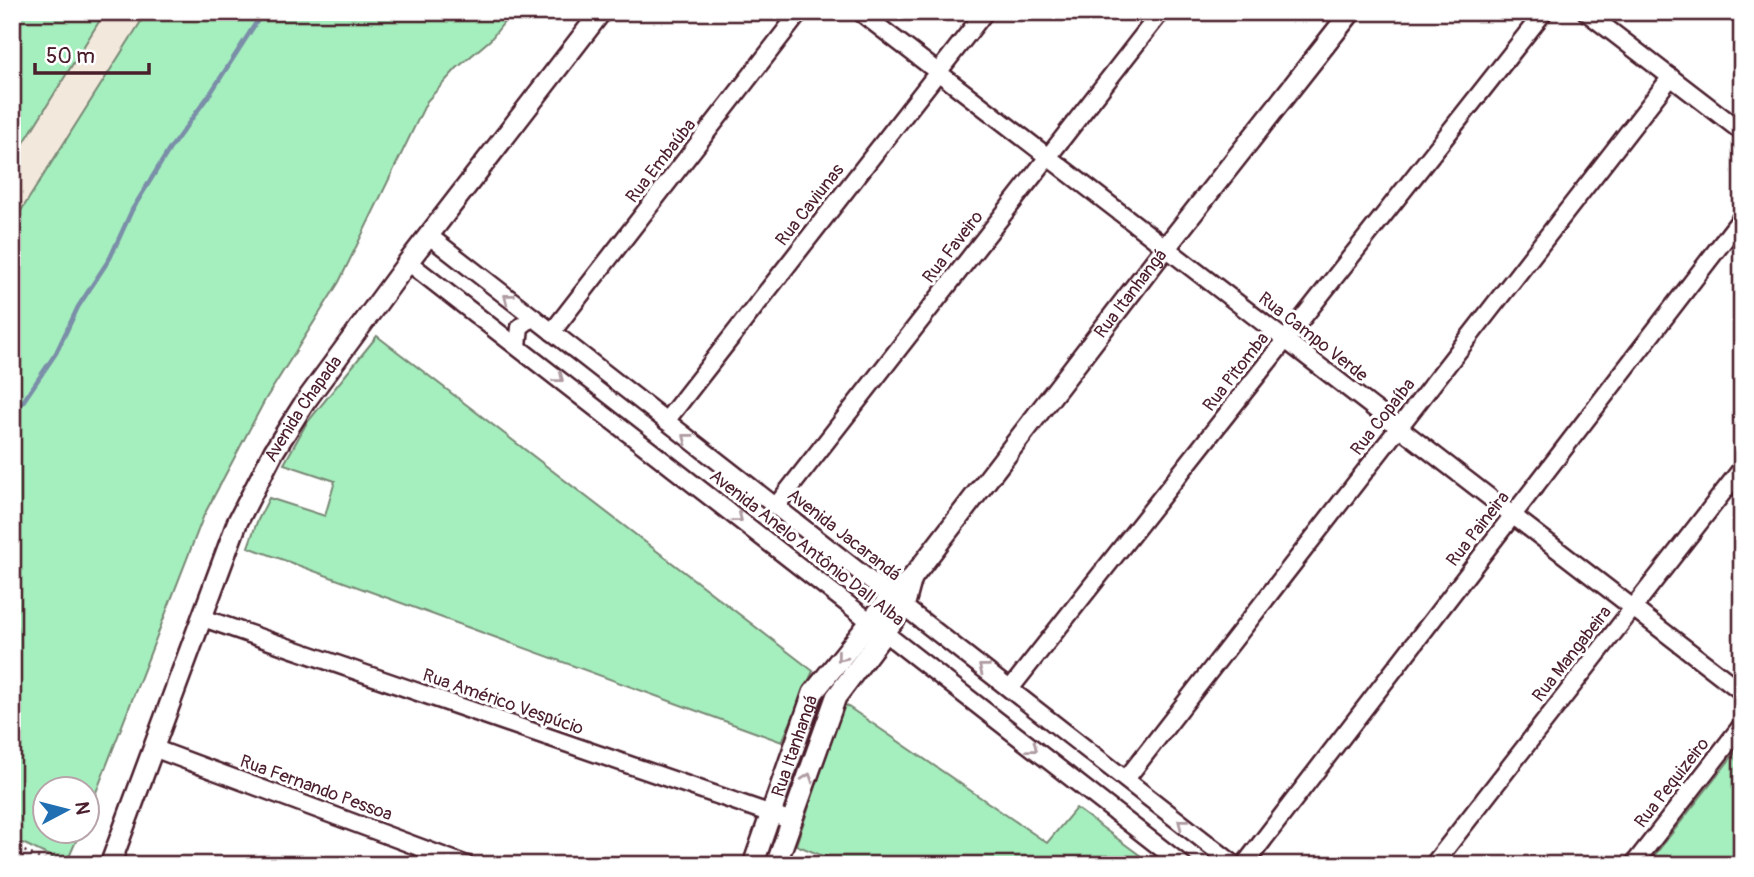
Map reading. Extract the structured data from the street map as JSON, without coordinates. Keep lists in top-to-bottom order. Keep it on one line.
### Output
{"streets":{"street":["Rua Embaúba","Rua Caviunas","Rua Faveiro","Rua Itanhangá","Rua Campo Verde","Rua Pitomba","Avenida Chapada","Rua Copaíba","Rua Paineira","Avenida Jacarandá","Avenida Anelo Antônio Dall Alba","Rua Mangabeira","Rua Américo Vespúcio","Rua Pequizeiro","Rua Fernando Pessoa"]},"crossings":[["Rua Embaúba","Avenida Jacarandá"],["Rua Caviunas","Rua Campo Verde"],["Rua Caviunas","Avenida Jacarandá"],["Rua Faveiro","Rua Campo Verde"],["Rua Faveiro","Avenida Jacarandá"],["Rua Itanhangá","Rua Campo Verde"],["Rua Itanhangá","Avenida Jacarandá"],["Rua Itanhangá","Avenida Anelo Antônio Dall Alba"],["Rua Itanhangá","Rua Américo Vespúcio"],["Rua Campo Verde","Rua Pitomba"],["Rua Campo Verde","Rua Copaíba"],["Rua Campo Verde","Rua Paineira"],["Rua Campo Verde","Rua Mangabeira"],["Rua Pitomba","Avenida Jacarandá"],["Avenida Chapada","Avenida Jacarandá"],["Avenida Chapada","Avenida Anelo Antônio Dall Alba"],["Avenida Chapada","Rua Américo Vespúcio"],["Avenida Chapada","Rua Fernando Pessoa"],["Rua Copaíba","Avenida Jacarandá"]],"one_way":["Avenida Jacarandá","Avenida Anelo Antônio Dall Alba"],"scale_bar":"50 m","north":"right"}
